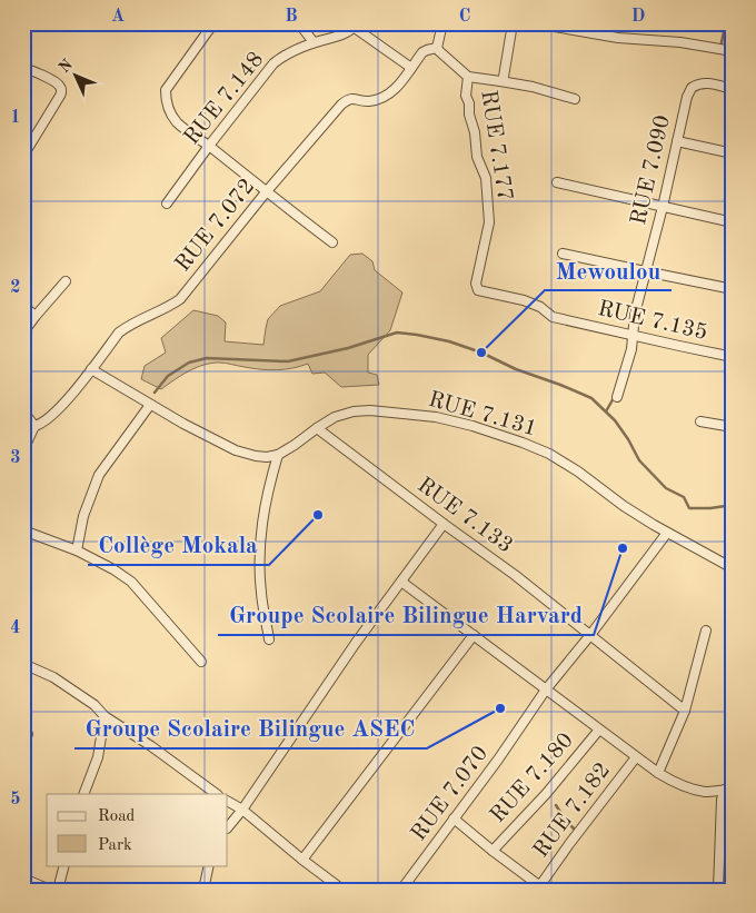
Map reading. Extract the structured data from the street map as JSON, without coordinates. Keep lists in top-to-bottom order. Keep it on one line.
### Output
{"streets":{"street":["RUE 7.148","RUE 7.177","RUE 7.090","RUE 7.072","RUE 7.135","RUE 7.131","RUE 7.133","RUE 7.180","RUE 7.070","RUE 7.182"]},"crossings":[["RUE 7.177","RUE 7.135"],["RUE 7.090","RUE 7.135"],["RUE 7.131","RUE 7.133"],["RUE 7.131","RUE 7.070"],["RUE 7.133","RUE 7.070"]],"places":["Mewoulou","Collège Mokala","Groupe Scolaire Bilingue Harvard","Groupe Scolaire Bilingue ASEC"],"legend":["Road","Park"],"north":"top left","grid":{"columns":["A","B","C","D"],"rows":["1","2","3","4","5"]}}
